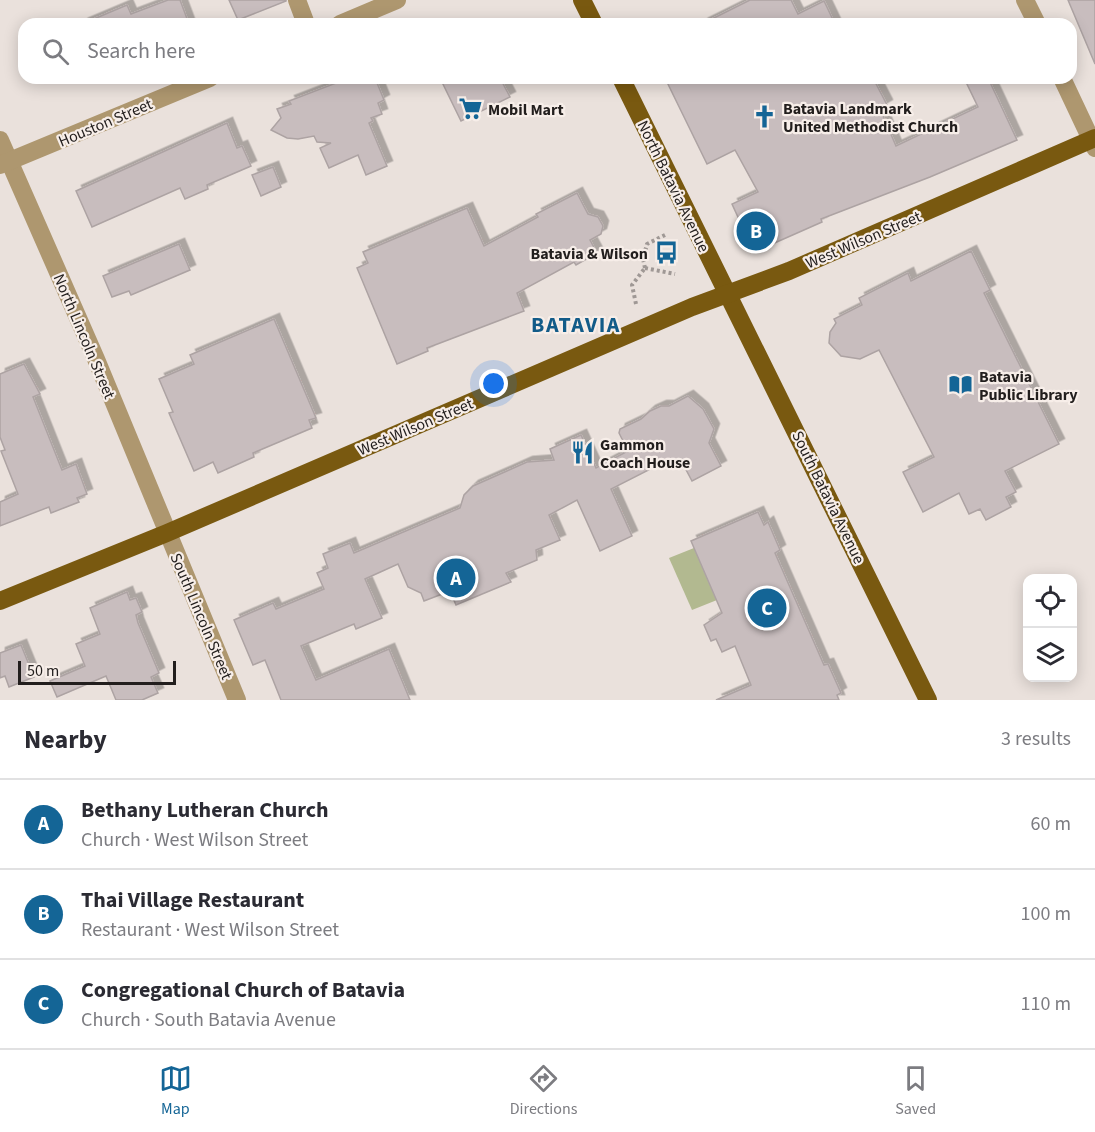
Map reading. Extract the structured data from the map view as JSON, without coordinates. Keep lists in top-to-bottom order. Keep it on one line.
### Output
{"streets":{"main road":["North Batavia Avenue","West Wilson Street","South Batavia Avenue"],"street":["Houston Street","North Lincoln Street","South Lincoln Street"]},"crossings":[["Houston Street","North Lincoln Street"],["North Batavia Avenue","West Wilson Street"],["North Batavia Avenue","South Batavia Avenue"],["West Wilson Street","North Lincoln Street"],["West Wilson Street","South Batavia Avenue"],["West Wilson Street","South Lincoln Street"],["North Lincoln Street","South Lincoln Street"]],"districts":["BATAVIA"],"places":{"supermarket":["Mobil Mart"],"church":["Batavia Landmark United Methodist Church"],"bus stop":["Batavia & Wilson"],"library":["Batavia Public Library"],"restaurant":["Gammon Coach House"]},"scale_bar":"50 m","page":{"search":"Search here","pins":["B","A","C"],"scale":"50 m","heading":["Nearby","3 results"],"list":[{"mark":"A","name":"Bethany Lutheran Church","note":"Church · West Wilson Street","value":"60 m"},{"mark":"B","name":"Thai Village Restaurant","note":"Restaurant · West Wilson Street","value":"100 m"},{"mark":"C","name":"Congregational Church of Batavia","note":"Church · South Batavia Avenue","value":"110 m"}],"nav":["Map","Directions","Saved"]}}
